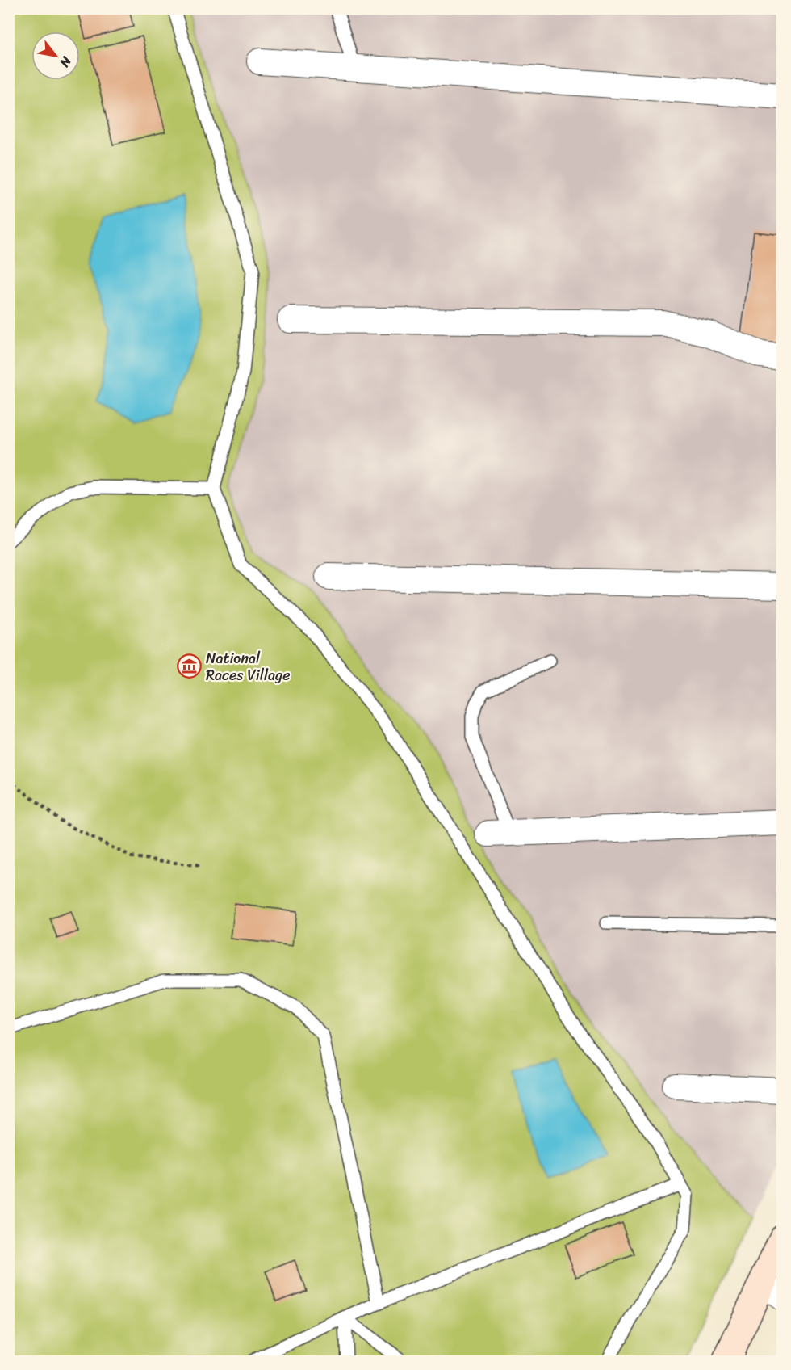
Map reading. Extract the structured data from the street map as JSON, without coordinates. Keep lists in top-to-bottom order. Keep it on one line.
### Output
{"places":{"museum":["National Races Village"]},"north":"bottom right"}
